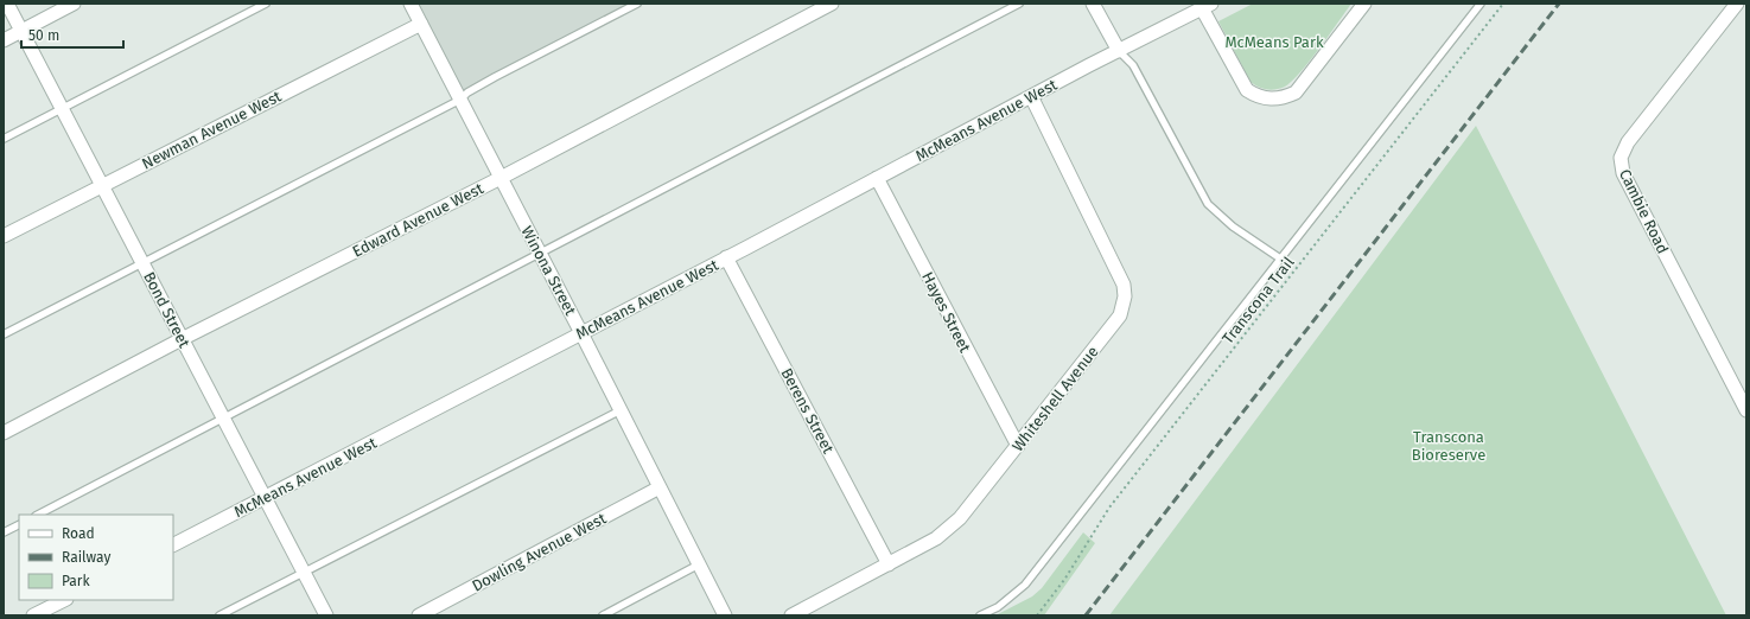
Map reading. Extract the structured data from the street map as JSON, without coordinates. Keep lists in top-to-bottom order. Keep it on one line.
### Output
{"streets":{"street":["McMeans Avenue West","Newman Avenue West","Cambie Road","Edward Avenue West","Winona Street","Bond Street","Hayes Street","Whiteshell Avenue","Berens Street","Dowling Avenue West"],"path":["Transcona Trail"]},"crossings":[["McMeans Avenue West","Winona Street"],["McMeans Avenue West","Bond Street"],["McMeans Avenue West","Hayes Street"],["McMeans Avenue West","Whiteshell Avenue"],["McMeans Avenue West","Berens Street"],["Newman Avenue West","Winona Street"],["Newman Avenue West","Bond Street"],["Edward Avenue West","Winona Street"],["Edward Avenue West","Bond Street"],["Winona Street","Dowling Avenue West"],["Hayes Street","Whiteshell Avenue"],["Whiteshell Avenue","Berens Street"]],"parks":["McMeans Park","Transcona Bioreserve"],"legend":["Road","Railway","Park"],"scale_bar":"50 m"}
